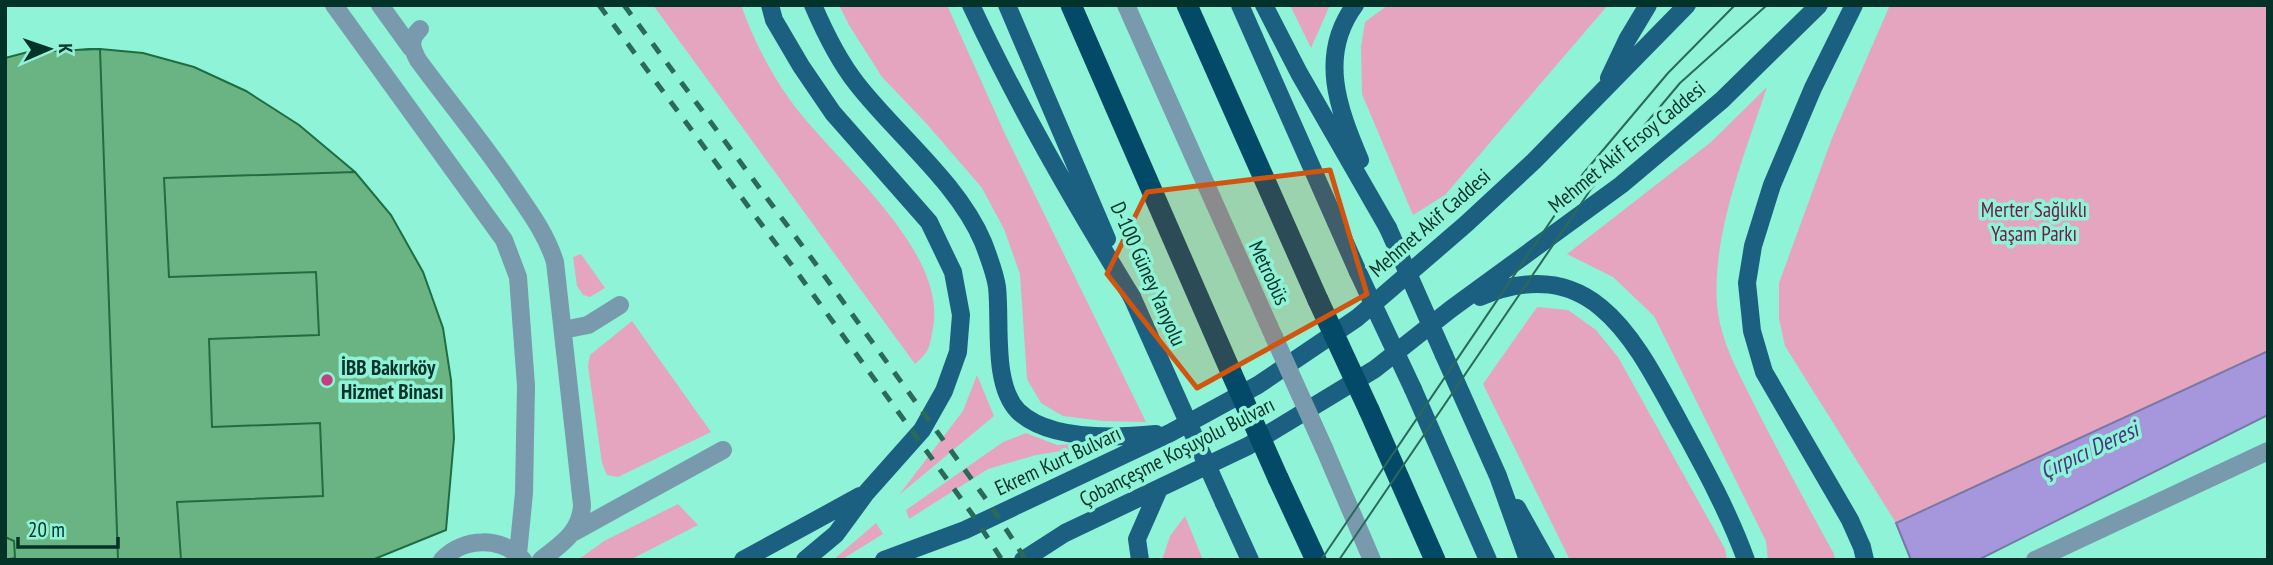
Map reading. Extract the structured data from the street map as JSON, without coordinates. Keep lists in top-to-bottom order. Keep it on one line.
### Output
{"streets":{"main road":["Mehmet Akif Ersoy Caddesi","Mehmet Akif Caddesi","D-100 Güney Yanyolu","Çobançeşme Koşuyolu Bulvarı","Ekrem Kurt Bulvarı"],"street":["Metrobüs"]},"crossings":[["Mehmet Akif Ersoy Caddesi","Çobançeşme Koşuyolu Bulvarı"],["Mehmet Akif Caddesi","Ekrem Kurt Bulvarı"]],"water":["Çırpıcı Deresi"],"parks":["Merter Sağlıklı Yaşam Parkı"],"places":["İBB Bakırköy Hizmet Binası"],"scale_bar":"20 m","north":"right"}
